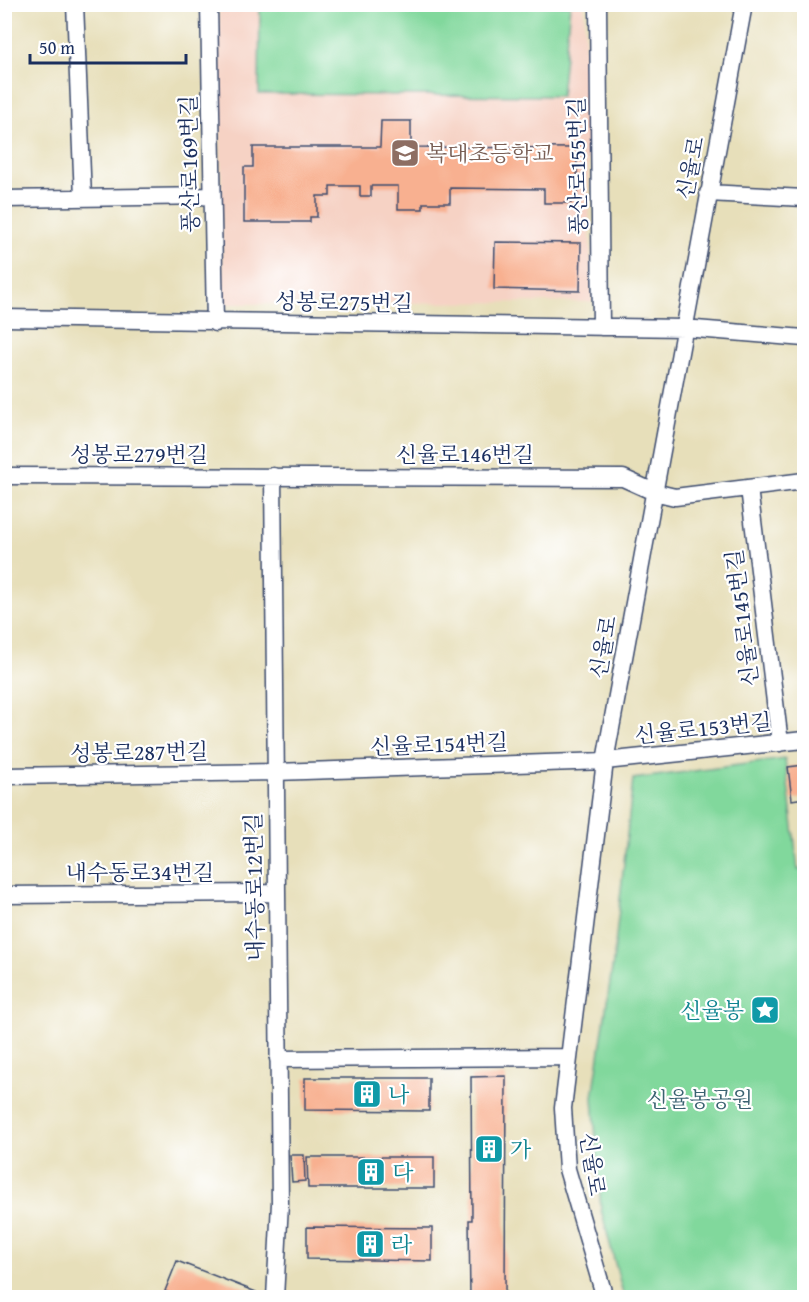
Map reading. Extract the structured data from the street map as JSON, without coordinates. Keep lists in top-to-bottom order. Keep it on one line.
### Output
{"streets":{"street":["풍산로169번길","풍산로155번길","신율로","성봉로275번길","성봉로279번길","신율로146번길","신율로145번길","신율로153번길","신율로154번길","성봉로287번길","내수동로34번길","내수동로12번길"]},"crossings":[["풍산로169번길","성봉로275번길"],["풍산로155번길","성봉로275번길"],["신율로","성봉로275번길"],["신율로","신율로146번길"],["신율로","신율로153번길"],["신율로","신율로154번길"],["성봉로279번길","신율로146번길"],["성봉로279번길","내수동로12번길"],["신율로146번길","내수동로12번길"],["신율로145번길","신율로153번길"],["신율로153번길","신율로154번길"],["신율로154번길","성봉로287번길"],["신율로154번길","내수동로12번길"],["성봉로287번길","내수동로12번길"],["내수동로34번길","내수동로12번길"]],"parks":["신율봉공원"],"places":{"school or university":["복대초등학교"],"place":["신율봉"],"building":["나","가","다","라"]},"scale_bar":"50 m"}
